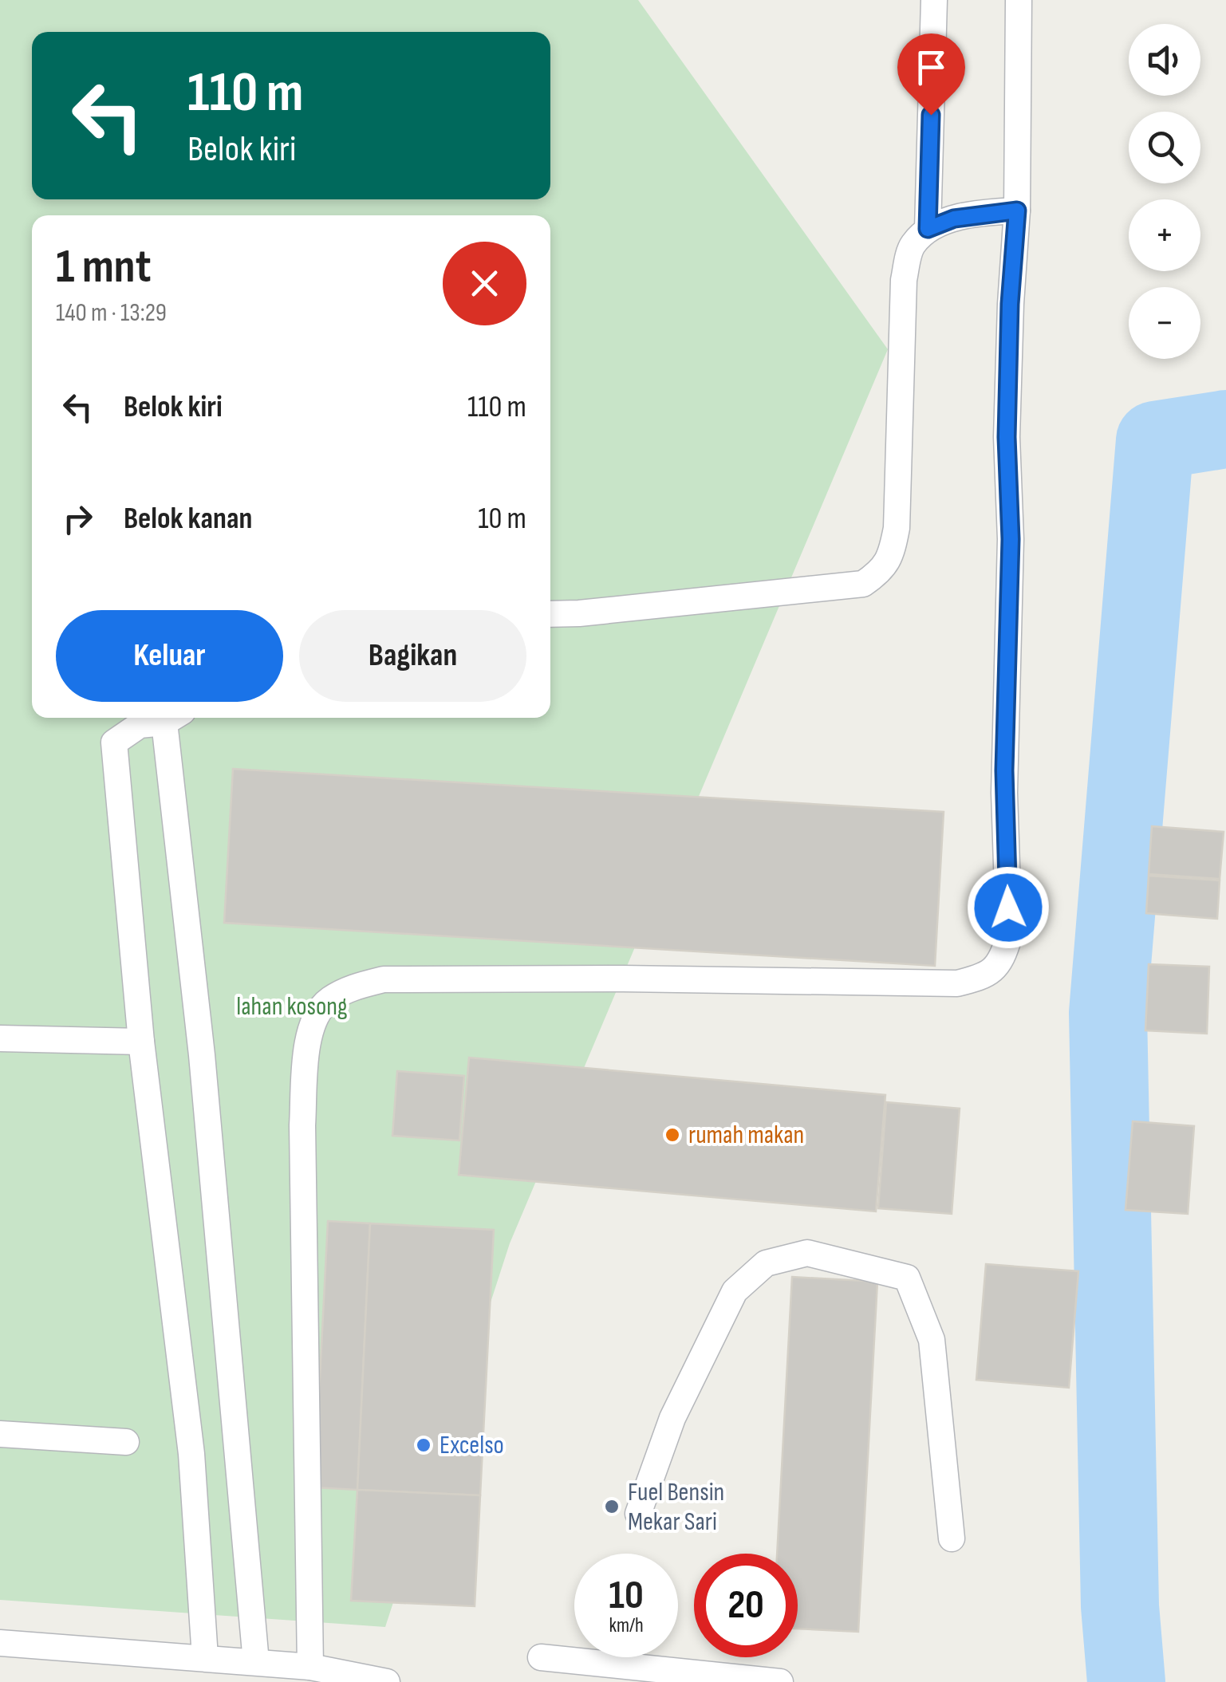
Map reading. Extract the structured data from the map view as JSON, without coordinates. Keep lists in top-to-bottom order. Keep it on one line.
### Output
{"parks":["lahan kosong"],"places":["rumah makan","Excelso","Fuel Bensin Mekar Sari"],"page":{"map_buttons":["+","−"],"turn":["110 m","Belok kiri"],"heading":["1 mnt","140 m · 13:29"],"list":[{"name":"Belok kiri","value":"110 m"},{"name":"Belok kanan","value":"10 m"}],"buttons":["Keluar","Bagikan"],"speed":"10 km/h","limit":"20"}}
